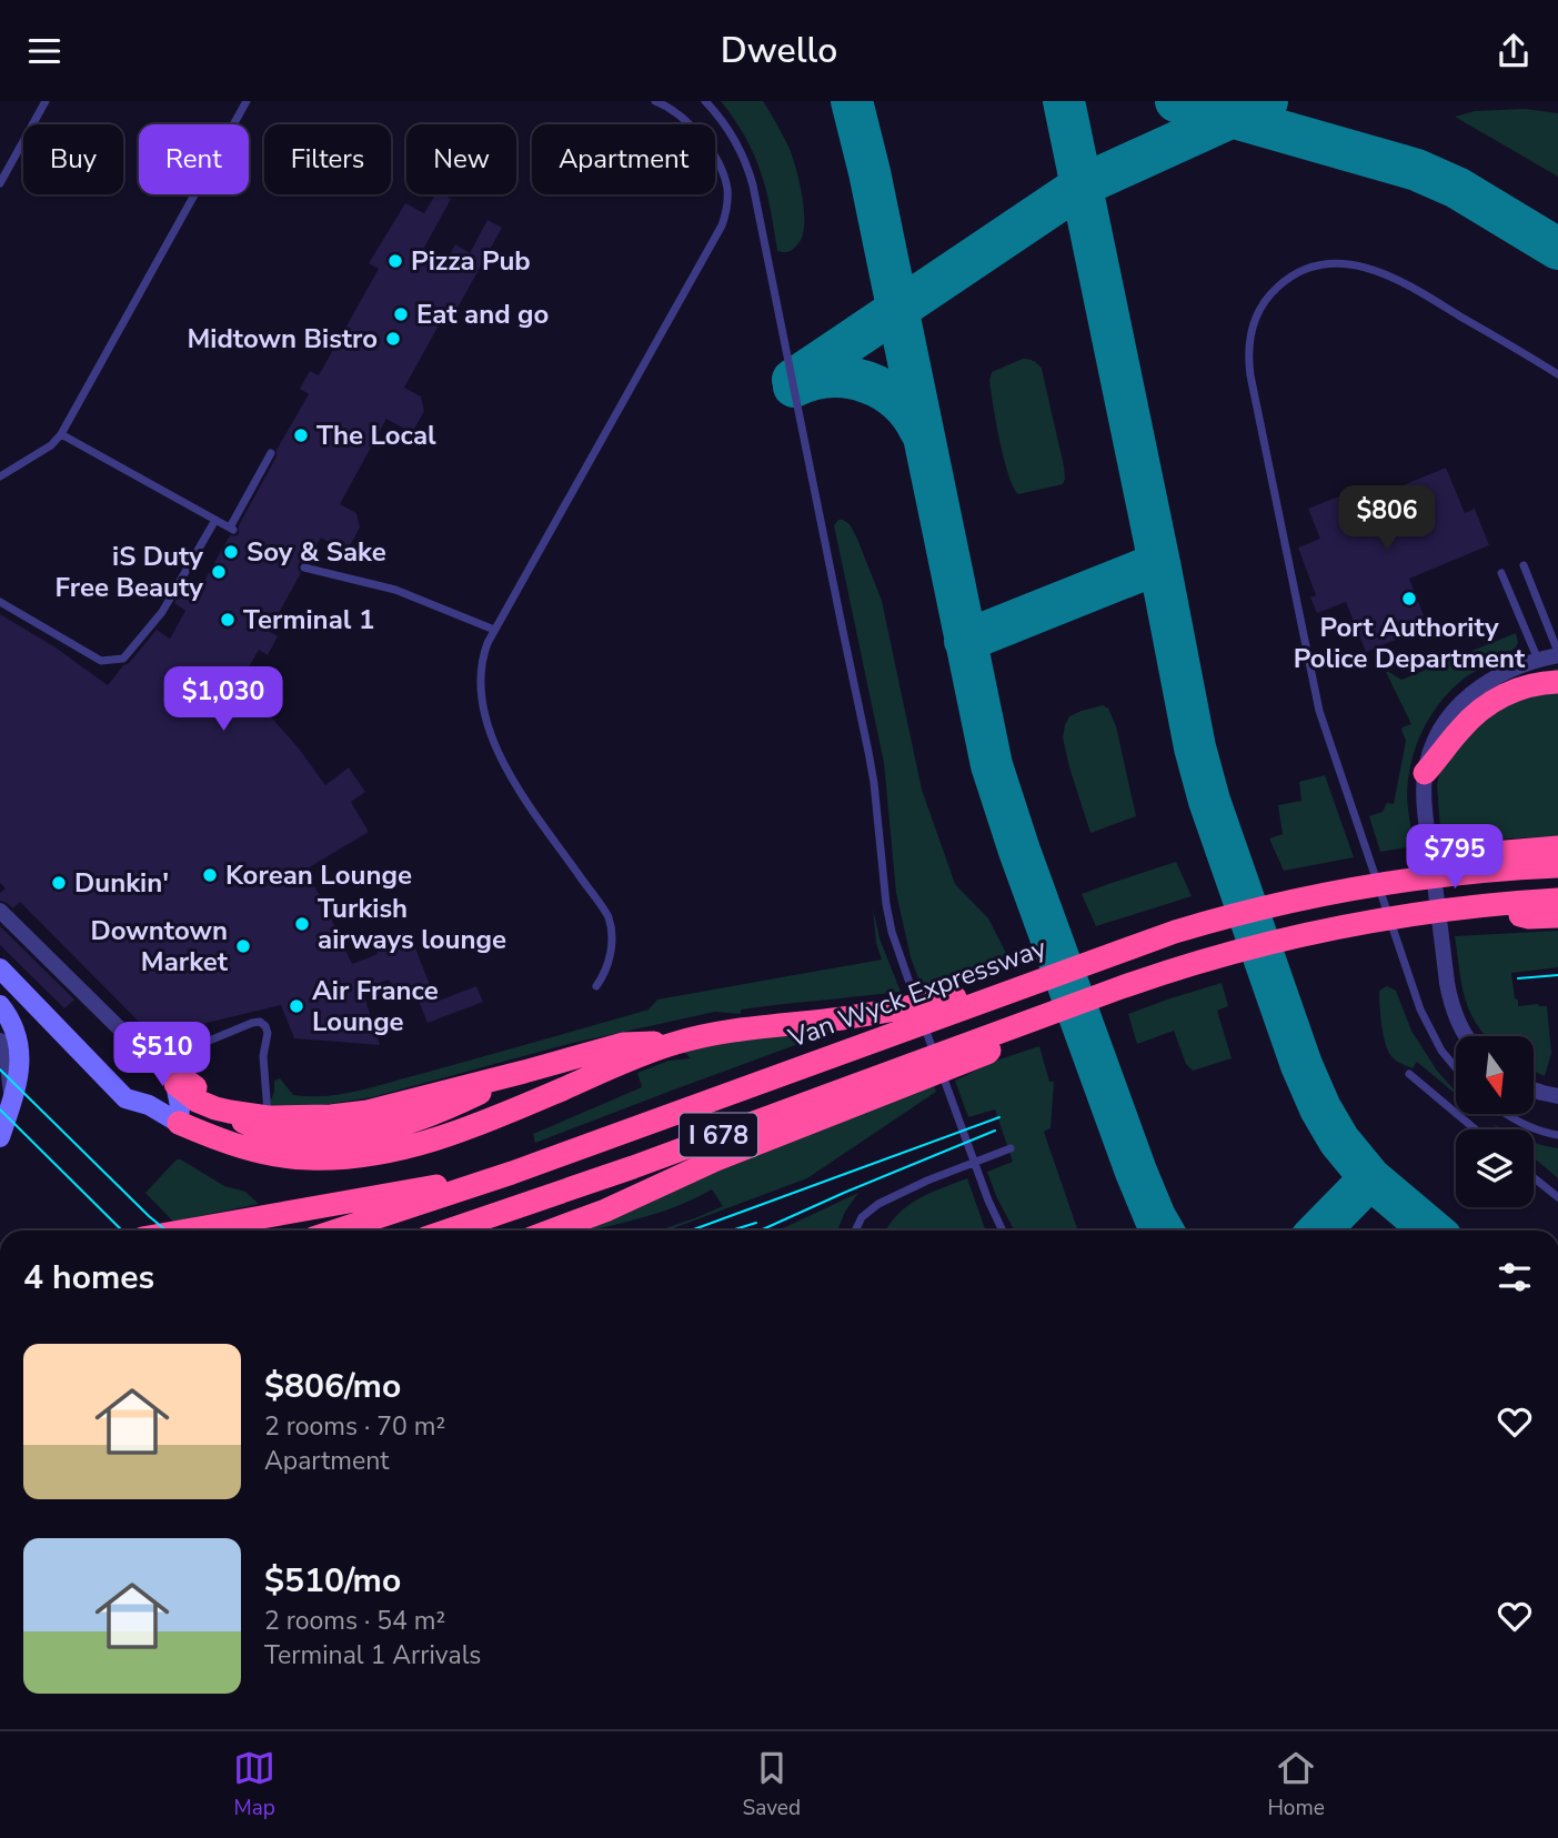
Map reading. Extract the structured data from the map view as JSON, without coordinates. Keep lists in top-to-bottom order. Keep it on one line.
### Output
{"streets":{"highway":["Van Wyck Expressway","I 678"]},"places":["Pizza Pub","Eat and go","Midtown Bistro","The Local","Soy & Sake","iS Duty Free Beauty","Port Authority Police Department","Terminal 1","Korean Lounge","Dunkin'","Turkish airways lounge","Downtown Market","Air France Lounge"],"north":"bottom","page":{"header":"Dwello","chip":["Buy","Rent","Filters","New","Apartment"],"price":["$806","$1,030","$795","$510"],"heading":"4 homes","list":[{"name":"$806/mo","note":"2 rooms · 70 m² · Apartment"},{"name":"$510/mo","note":"2 rooms · 54 m² · Terminal 1 Arrivals"}],"tabs":["Map","Saved","Home"]}}
